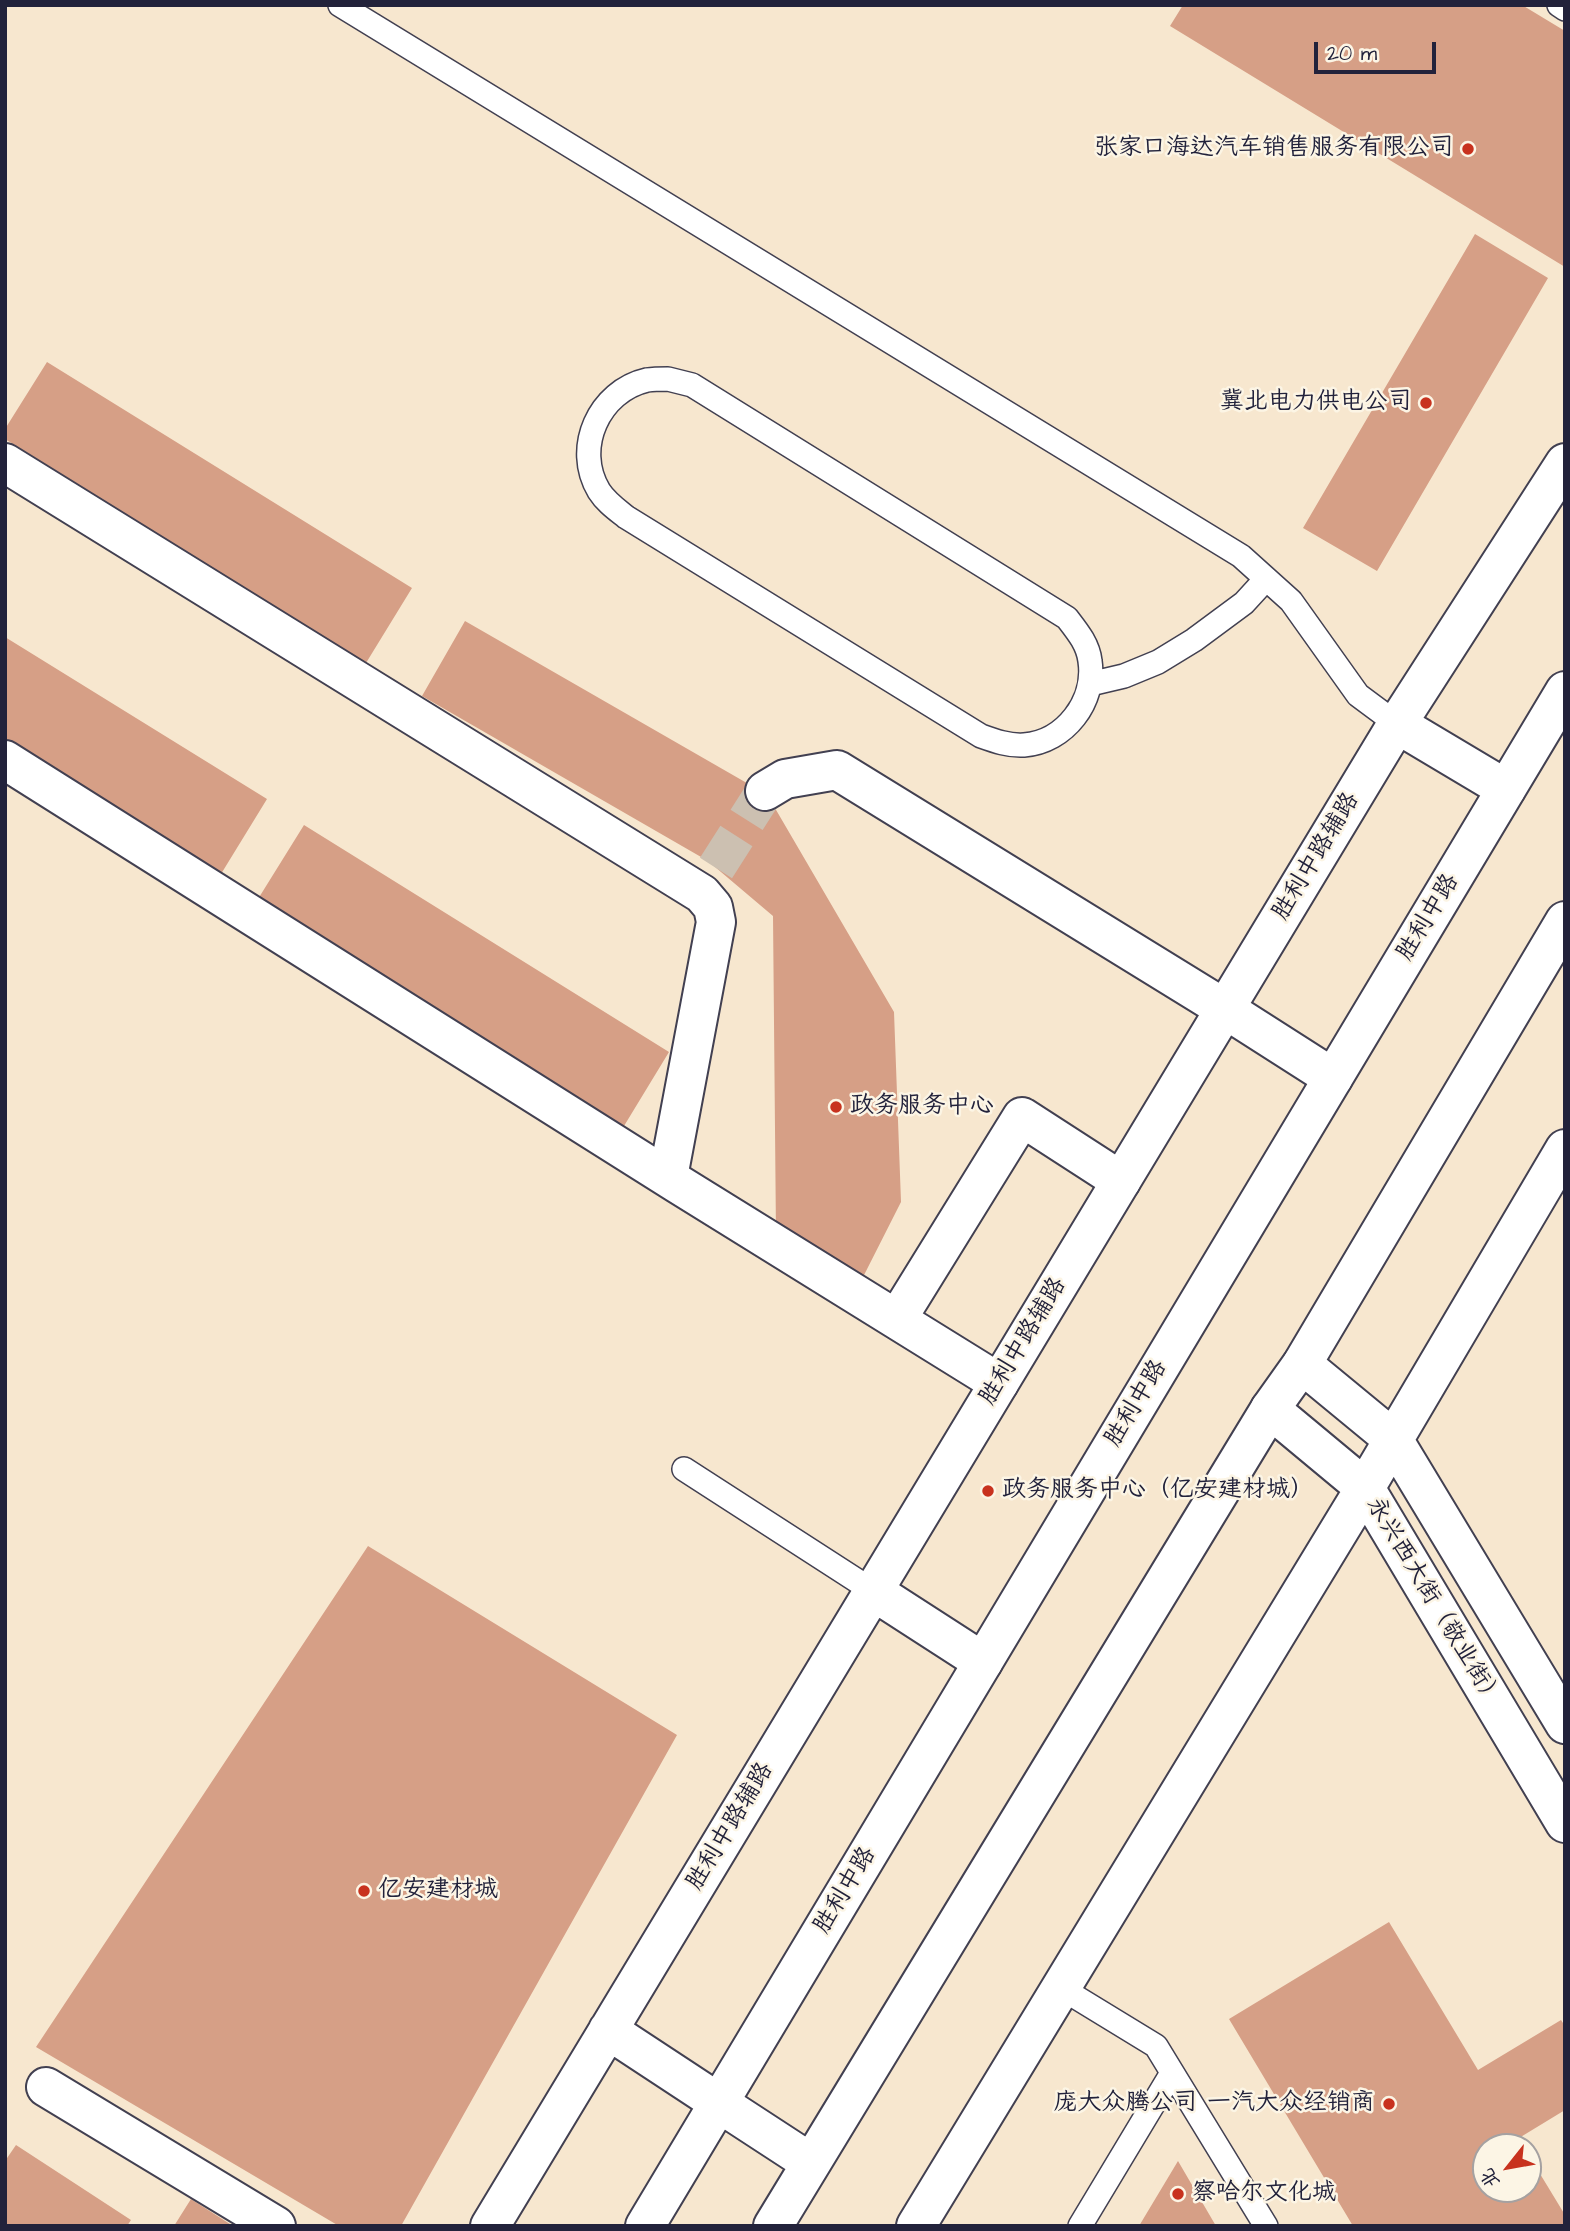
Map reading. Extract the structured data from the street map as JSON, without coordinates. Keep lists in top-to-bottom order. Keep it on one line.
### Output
{"streets":{"main road":["胜利中路辅路","胜利中路","永兴西大街（敬业街）"]},"places":["张家口海达汽车销售服务有限公司","冀北电力供电公司","政务服务中心","政务服务中心（亿安建材城）","亿安建材城","庞大众腾公司 一汽大众经销商","察哈尔文化城"],"scale_bar":"20 m","north":"bottom left"}
